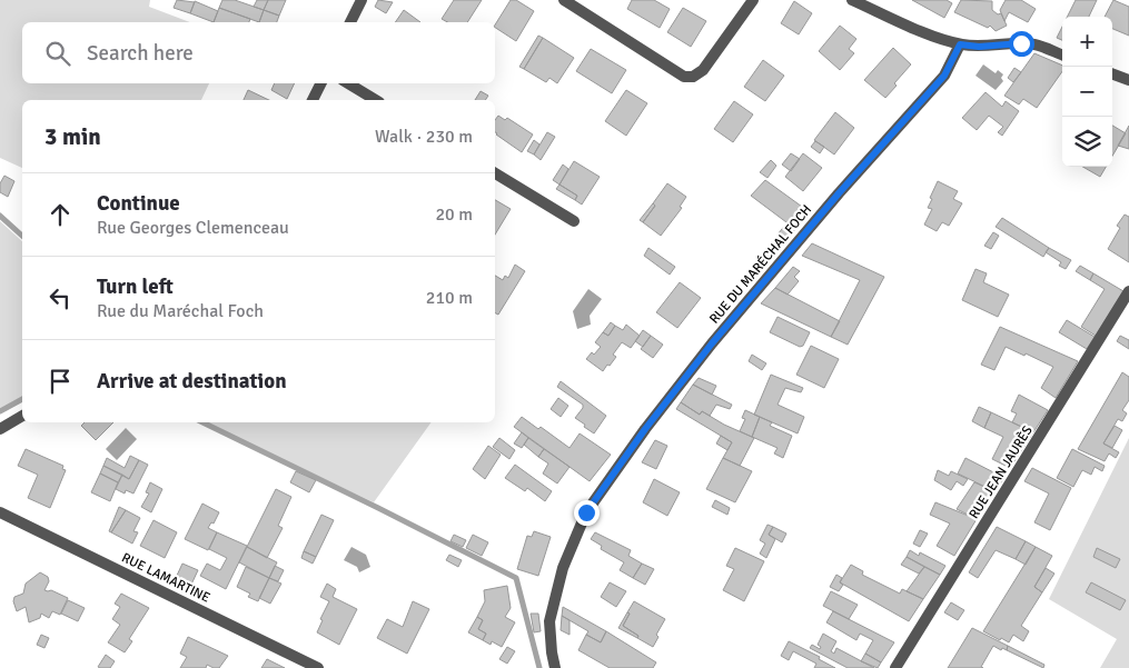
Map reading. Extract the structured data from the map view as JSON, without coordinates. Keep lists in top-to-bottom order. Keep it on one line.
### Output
{"streets":{"street":["RUE DU MARÉCHAL FOCH","RUE JEAN JAURÈS","RUE LAMARTINE"]},"page":{"map_buttons":["+","−"],"search":"Search here","heading":["3 min","Walk · 230 m"],"list":[["Continue","Rue Georges Clemenceau","20 m"],["Turn left","Rue du Maréchal Foch","210 m"],"Arrive at destination"]}}
